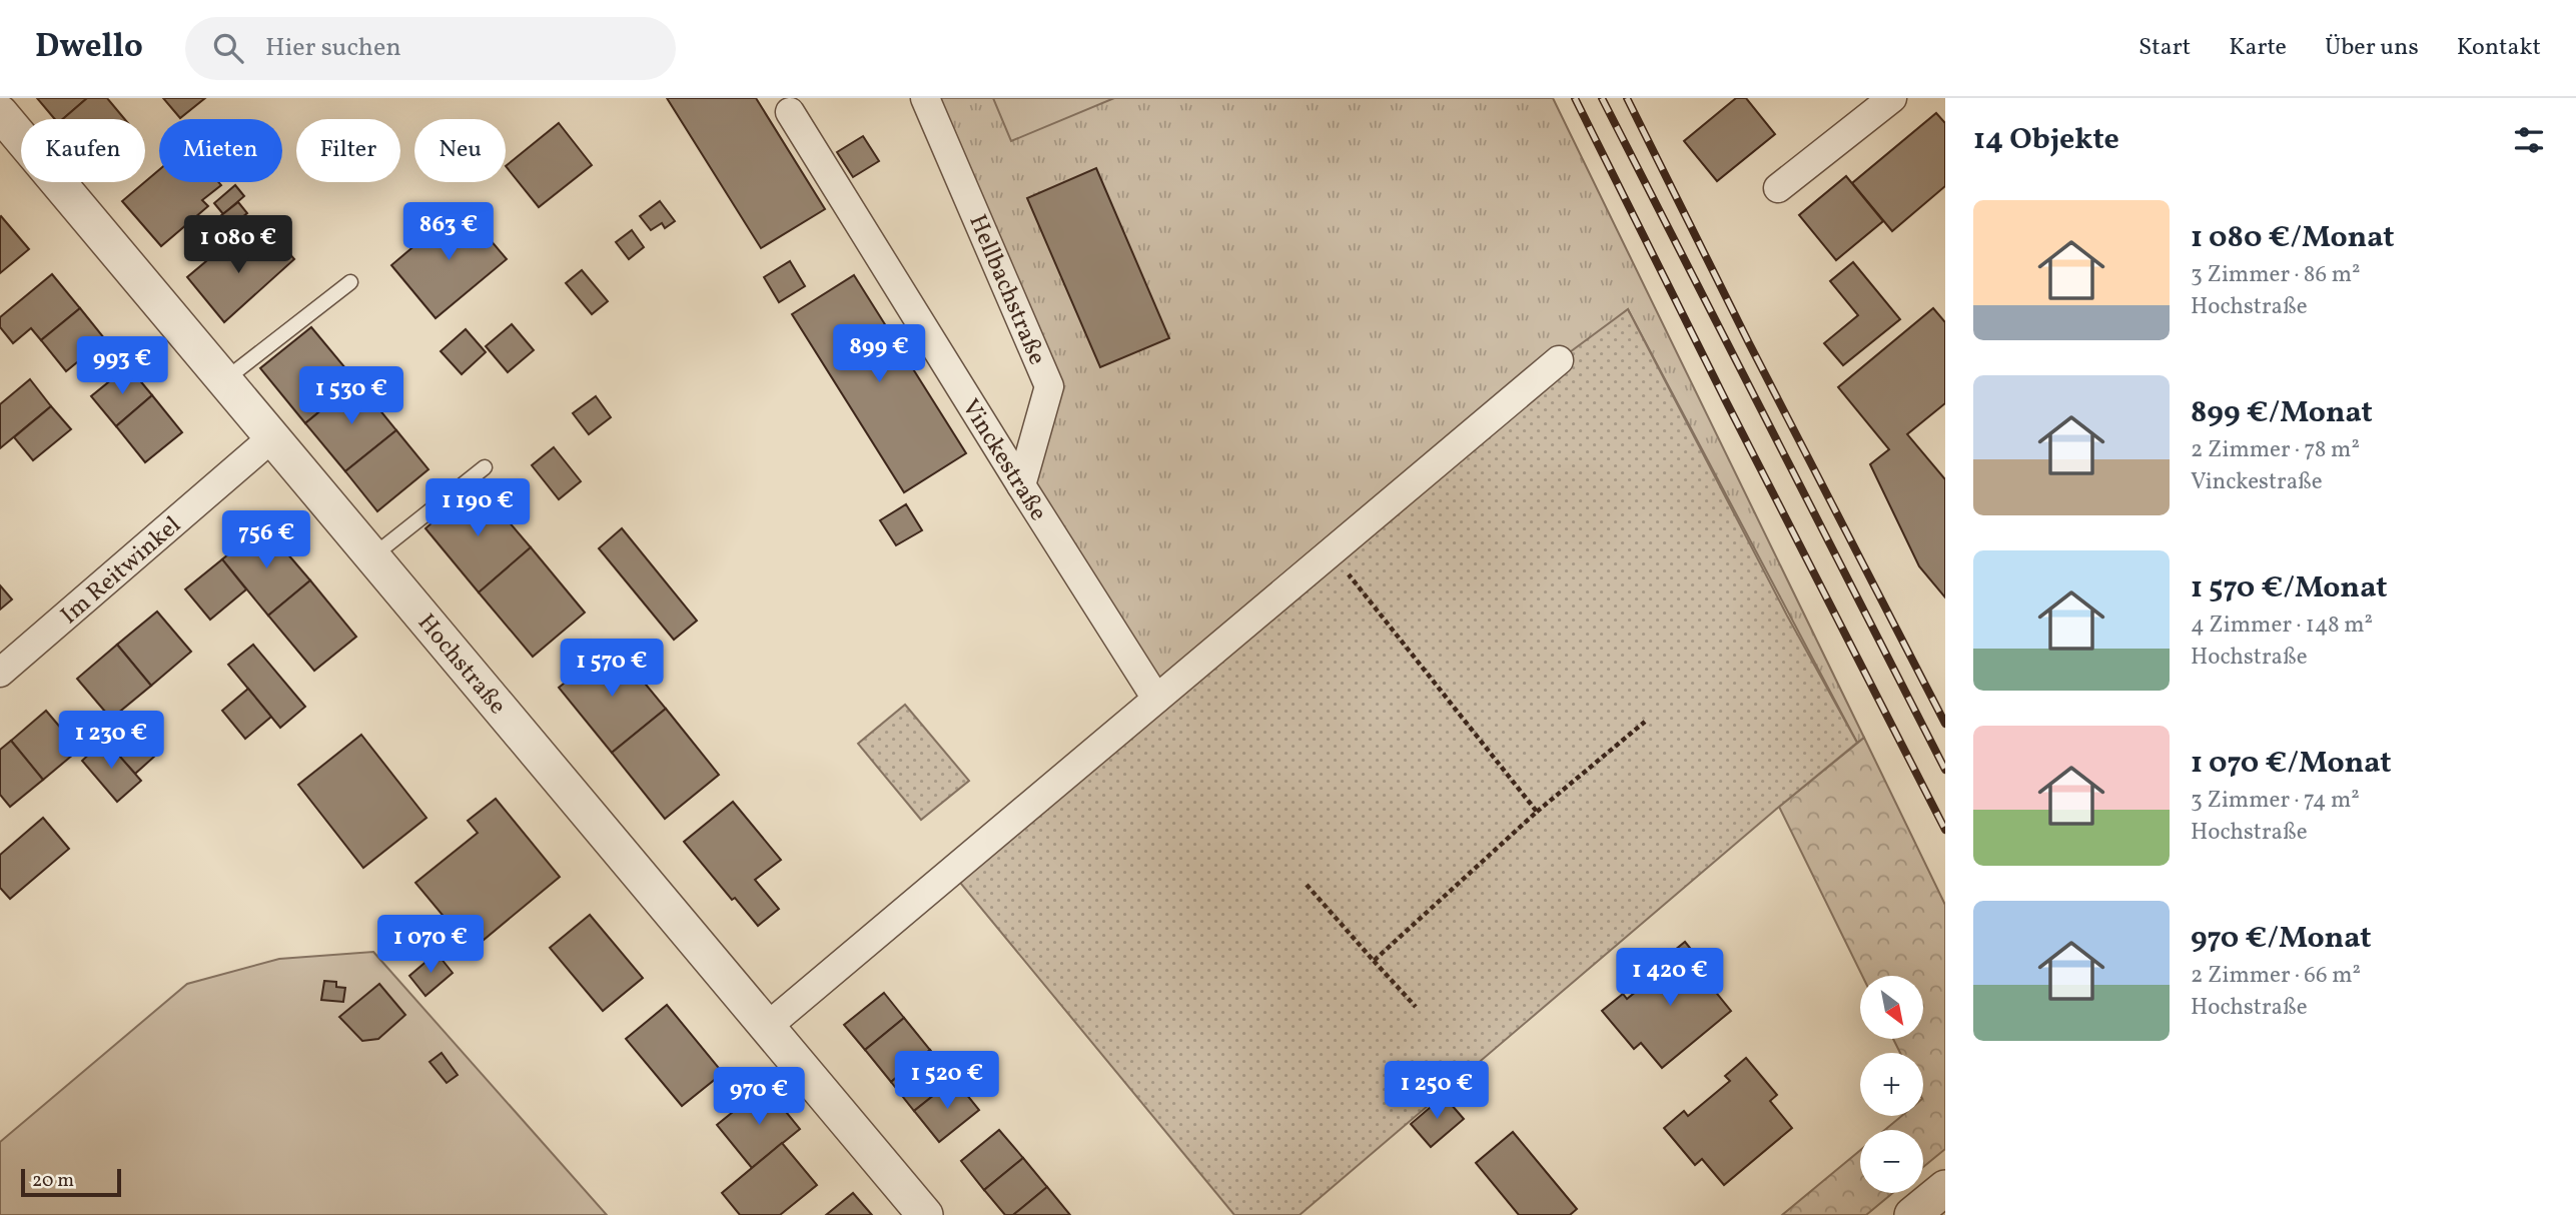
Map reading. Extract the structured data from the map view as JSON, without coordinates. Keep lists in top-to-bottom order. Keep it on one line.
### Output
{"streets":{"street":["Hellbachstraße","Vinckestraße","Im Reitwinkel","Hochstraße"]},"crossings":[["Hellbachstraße","Vinckestraße"],["Im Reitwinkel","Hochstraße"]],"scale_bar":"20 m","north":"bottom right","page":{"header":"Dwello","search":"Hier suchen","nav":["Start","Karte","Über uns","Kontakt"],"heading":"14 Objekte","chip":["Kaufen","Mieten","Filter","Neu"],"list":[{"name":"1 080 €/Monat","note":"3 Zimmer · 86 m² · Hochstraße"},{"name":"899 €/Monat","note":"2 Zimmer · 78 m² · Vinckestraße"},{"name":"1 570 €/Monat","note":"4 Zimmer · 148 m² · Hochstraße"},{"name":"1 070 €/Monat","note":"3 Zimmer · 74 m² · Hochstraße"},{"name":"970 €/Monat","note":"2 Zimmer · 66 m² · Hochstraße"}],"price":["863 €","1 080 €","899 €","993 €","1 530 €","1 190 €","756 €","1 570 €","1 230 €","1 070 €","1 420 €","1 520 €","1 250 €","970 €"],"map_buttons":["+","−"],"scale":"20 m"}}
